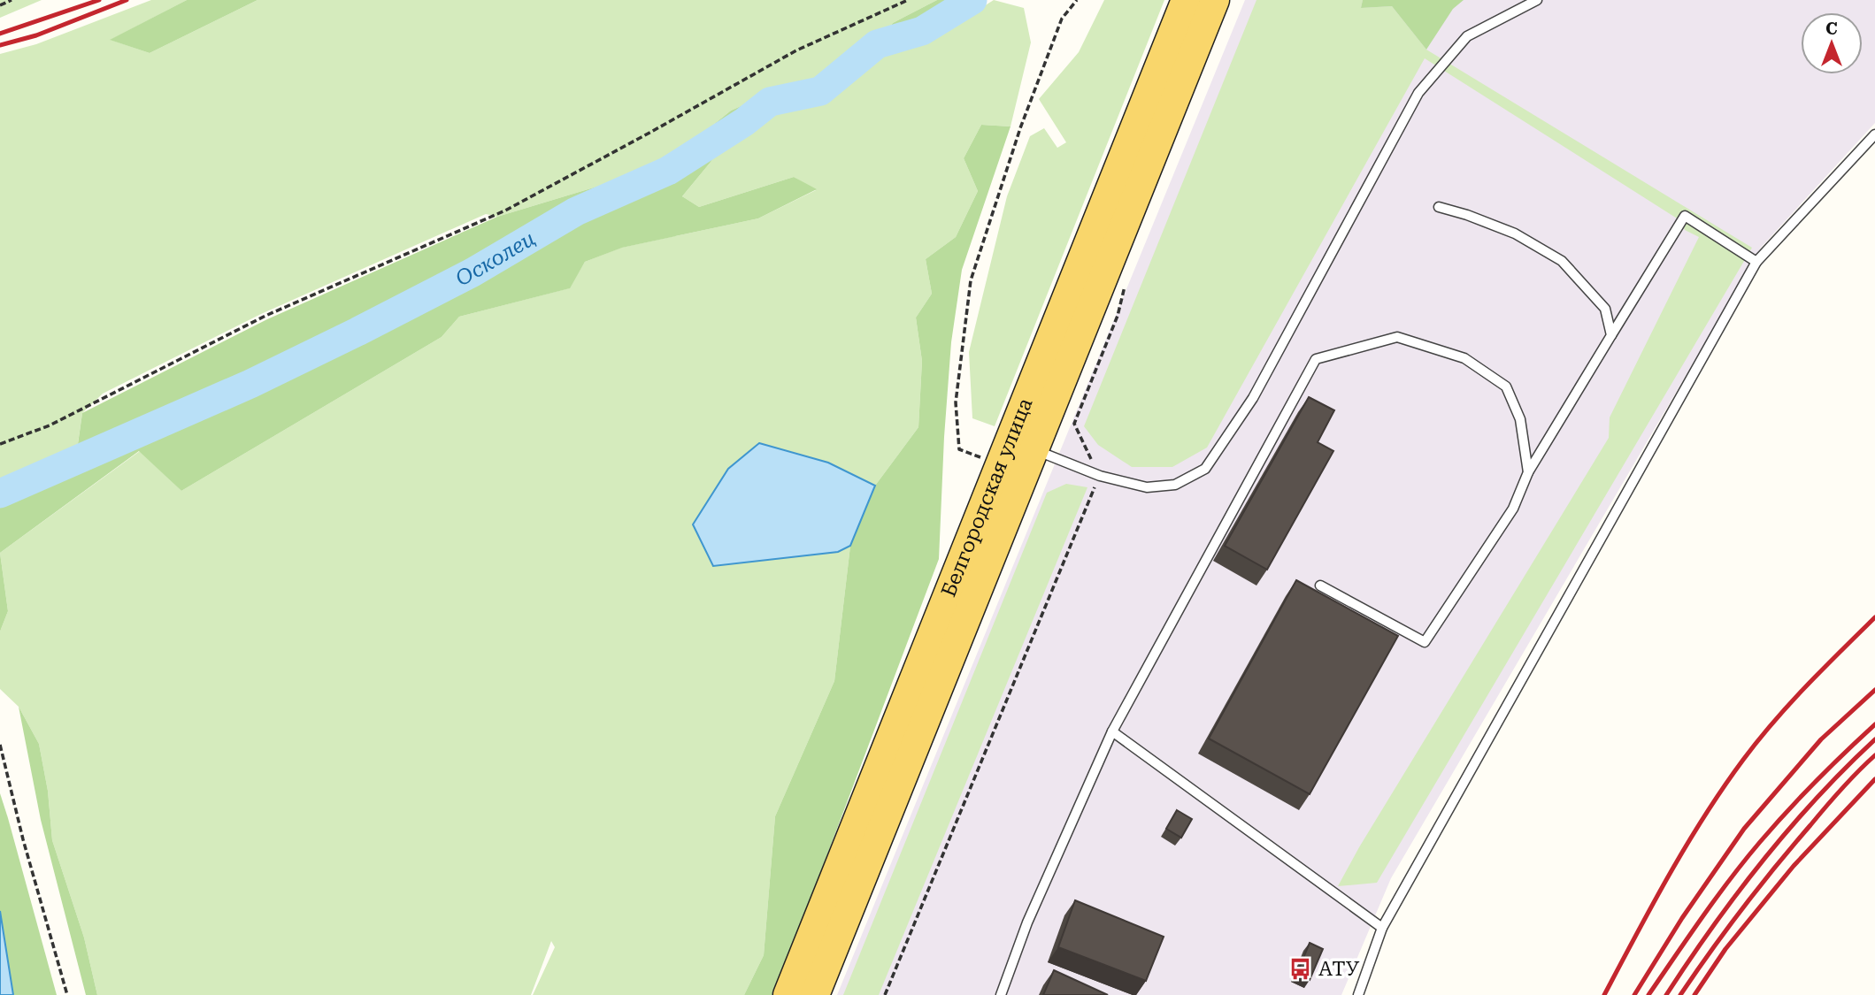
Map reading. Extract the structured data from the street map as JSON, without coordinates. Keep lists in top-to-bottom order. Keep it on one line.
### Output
{"streets":{"main road":["Белгородская улица"]},"water":["Осколец"],"places":{"bus stop":["АТУ"]},"north":"top"}
